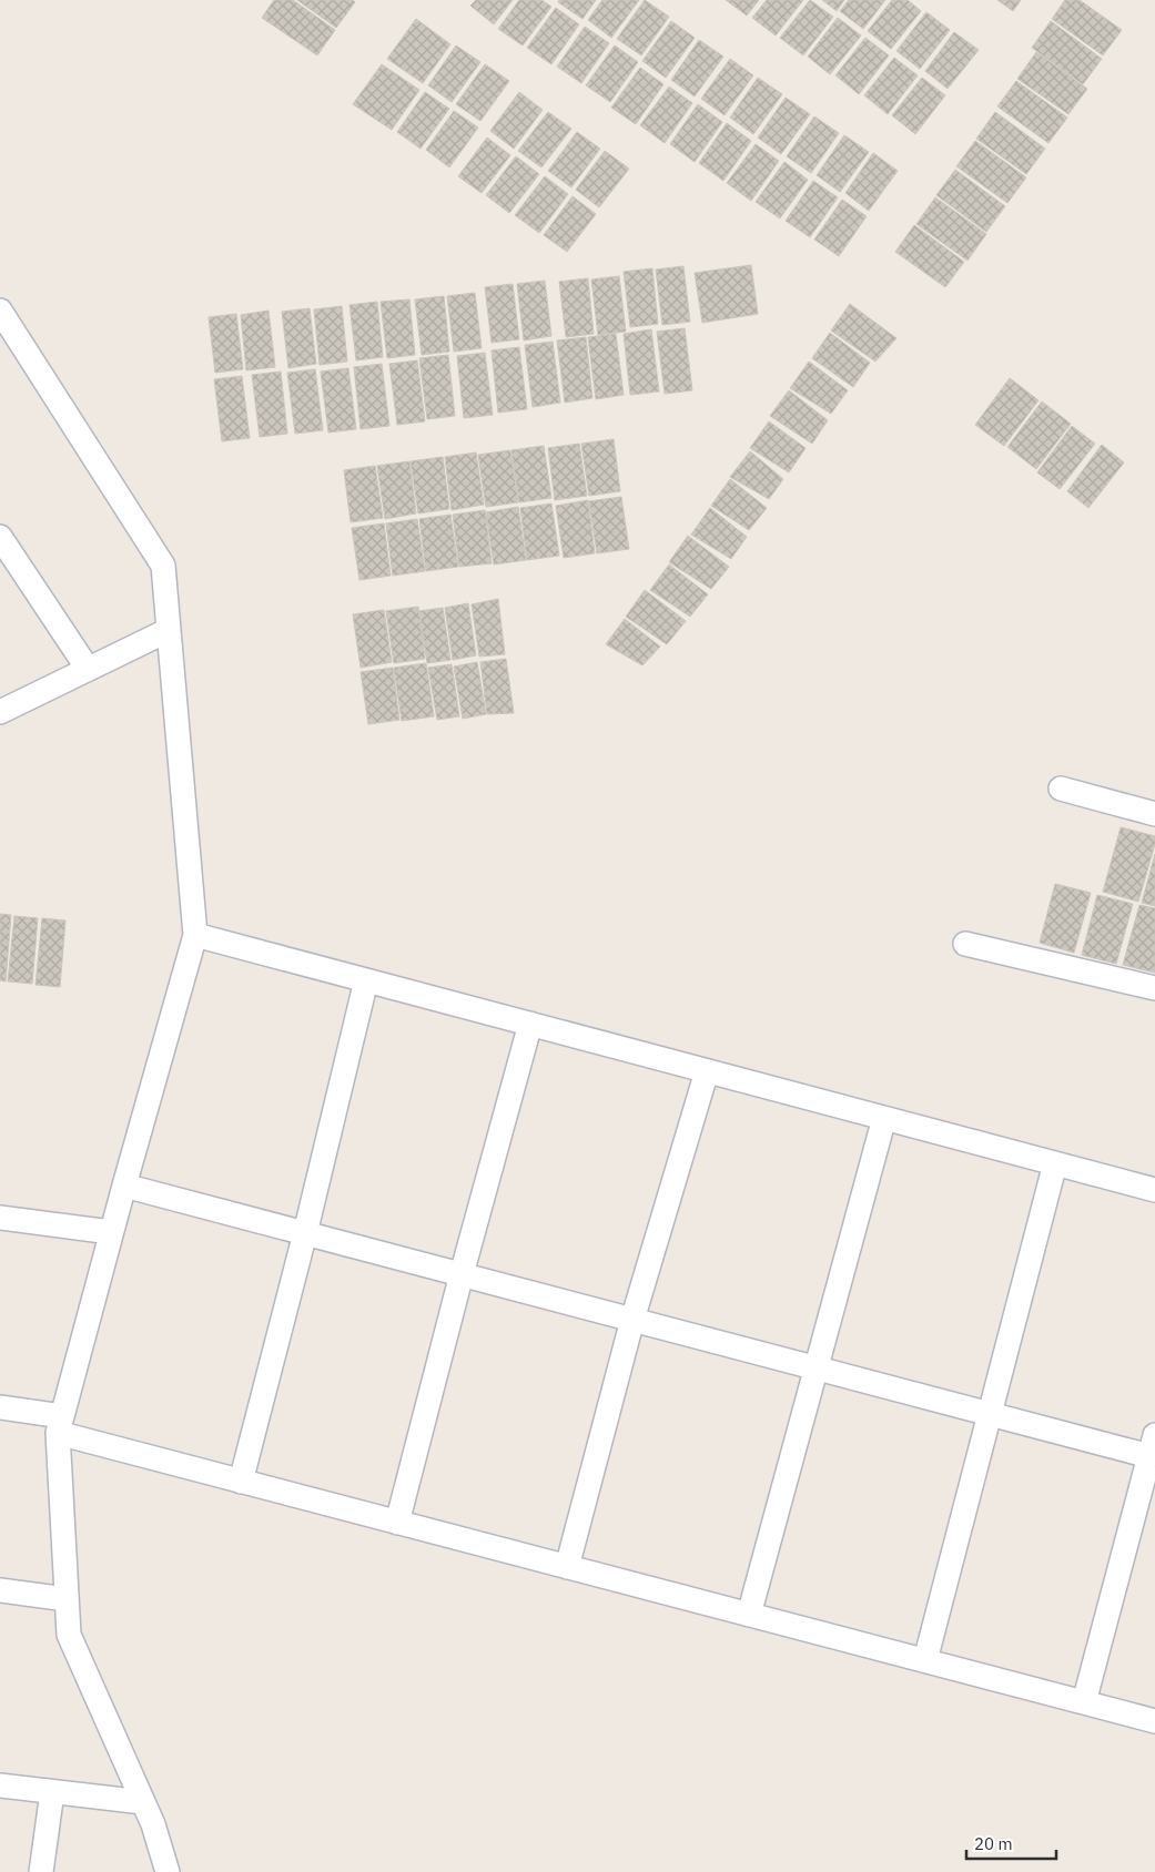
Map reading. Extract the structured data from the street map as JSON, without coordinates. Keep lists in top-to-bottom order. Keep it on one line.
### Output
{"scale_bar":"20 m"}
